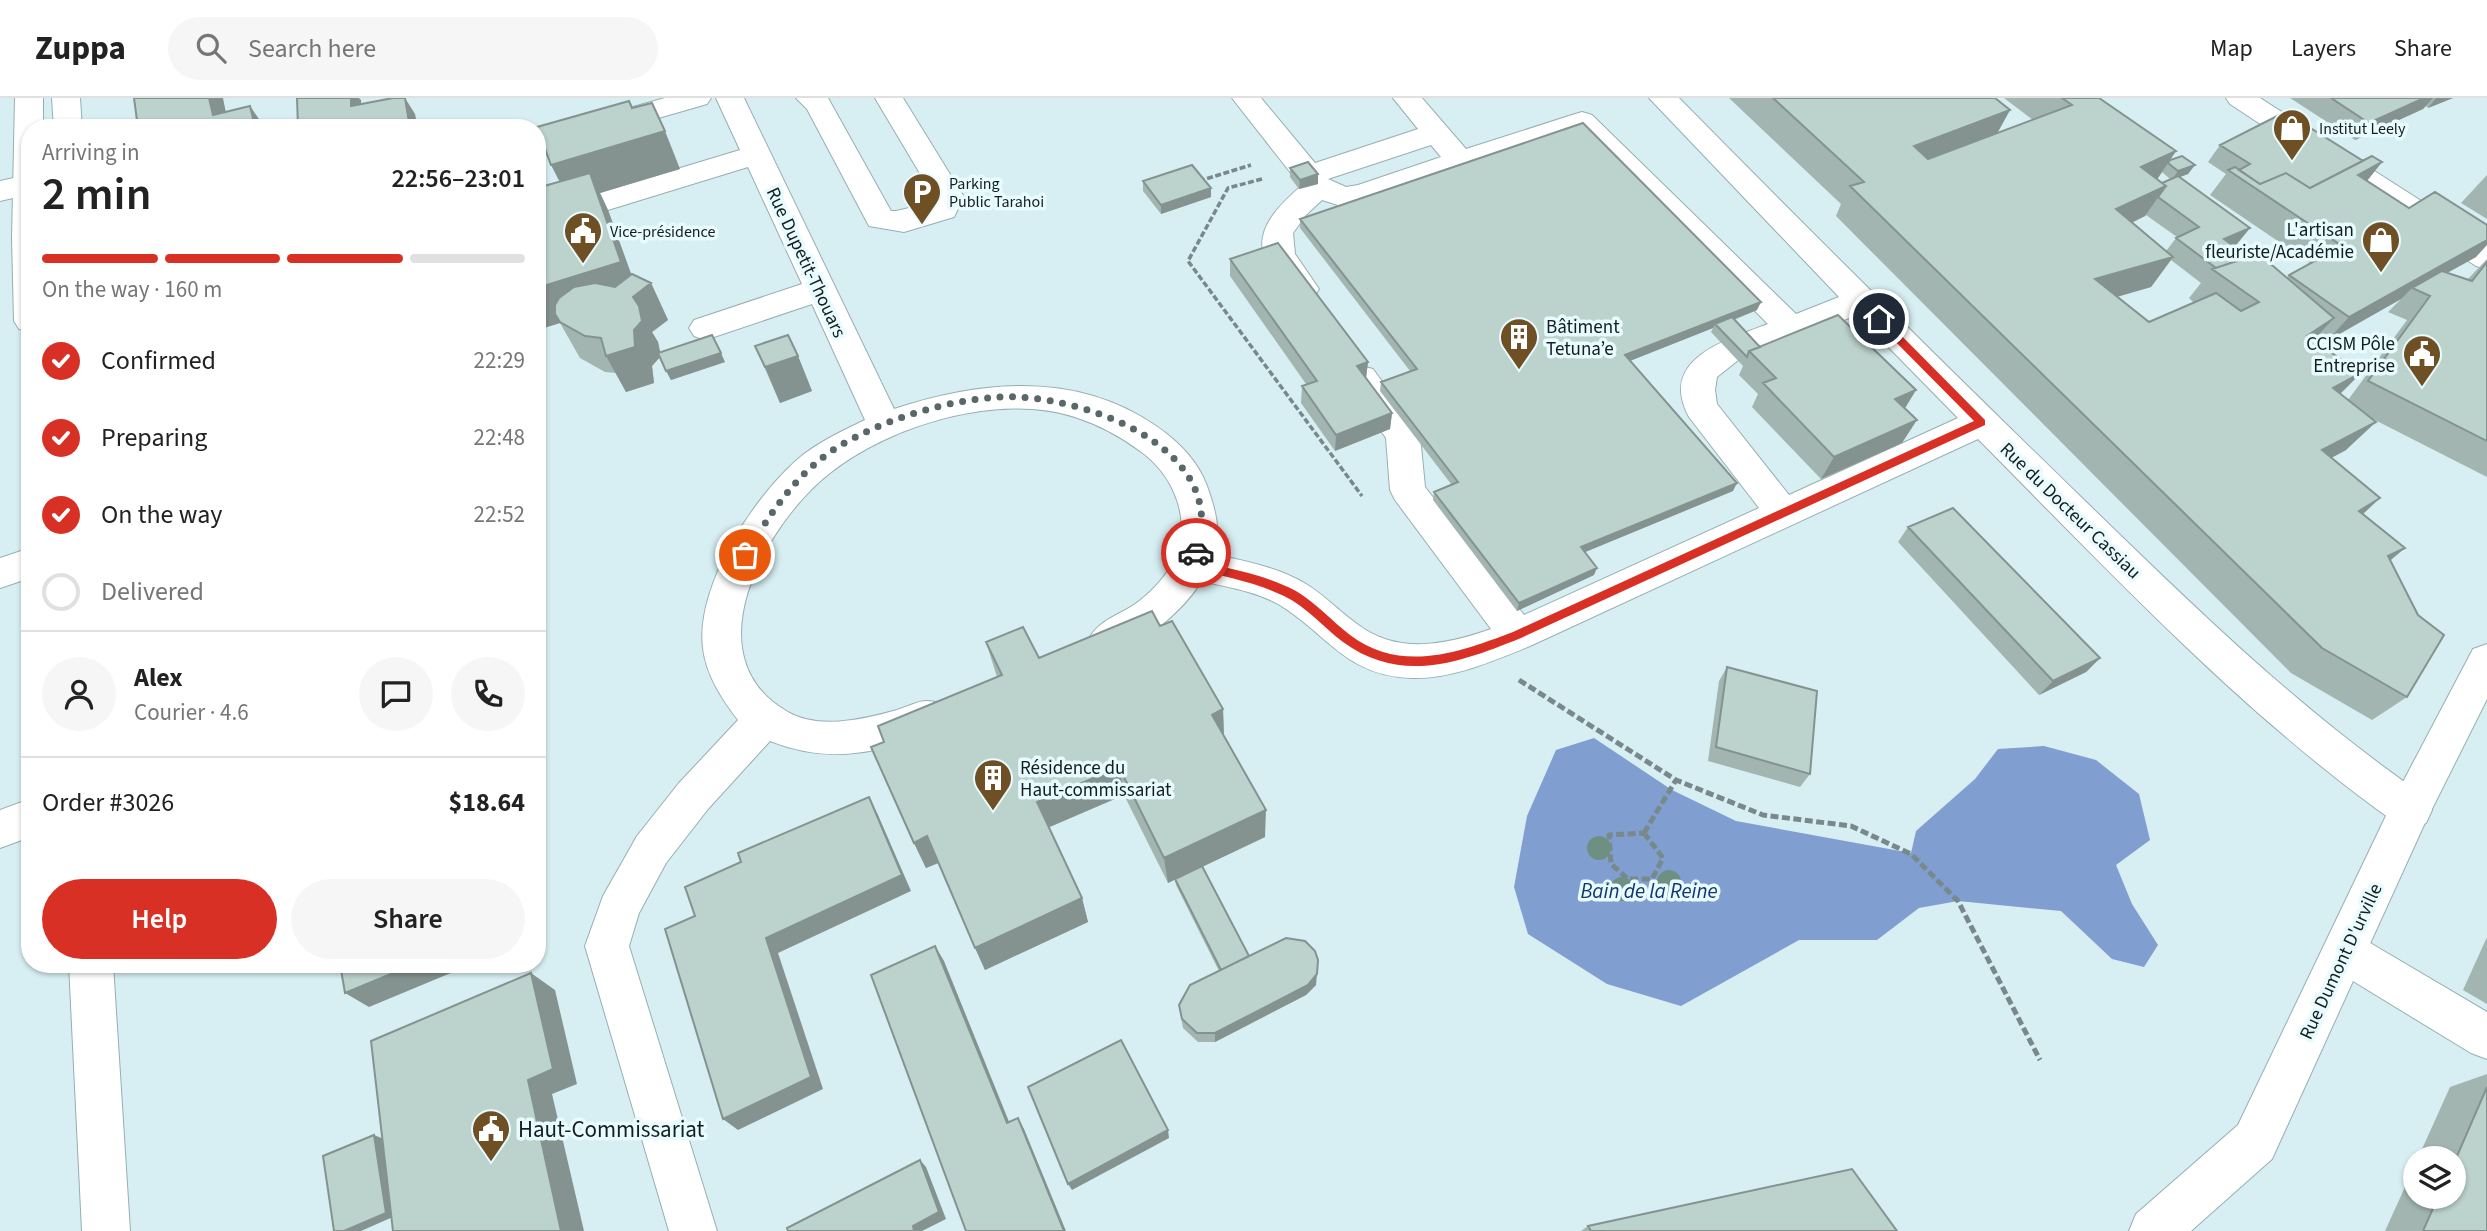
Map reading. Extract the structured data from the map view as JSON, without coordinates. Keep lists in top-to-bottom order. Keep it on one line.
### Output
{"streets":{"street":["Rue Dupetit-Thouars","Rue du Docteur Cassiau","Rue Dumont D'urville"]},"crossings":[["Rue du Docteur Cassiau","Rue Dumont D'urville"]],"water":["Bain de la Reine"],"places":{"shop":["Institut Leely","L'artisan fleuriste/Académie"],"parking":["Parking Public Tarahoi"],"public building":["Vice-présidence","CCISM Pôle Entreprise","Haut-Commissariat"],"building":["Bâtiment Tetuna’e","Résidence du Haut-commissariat"]},"page":{"header":"Zuppa","search":"Search here","nav":["Map","Layers","Share"],"heading":["2 min","Arriving in","22:56–23:01"],"panel":["Alex","Courier · 4.6","Order #3026","$18.64"],"bar":"On the way · 160 m","list":[["Confirmed","22:29"],["Preparing","22:48"],["On the way","22:52"],"Delivered"],"buttons":["Help","Share"]}}
